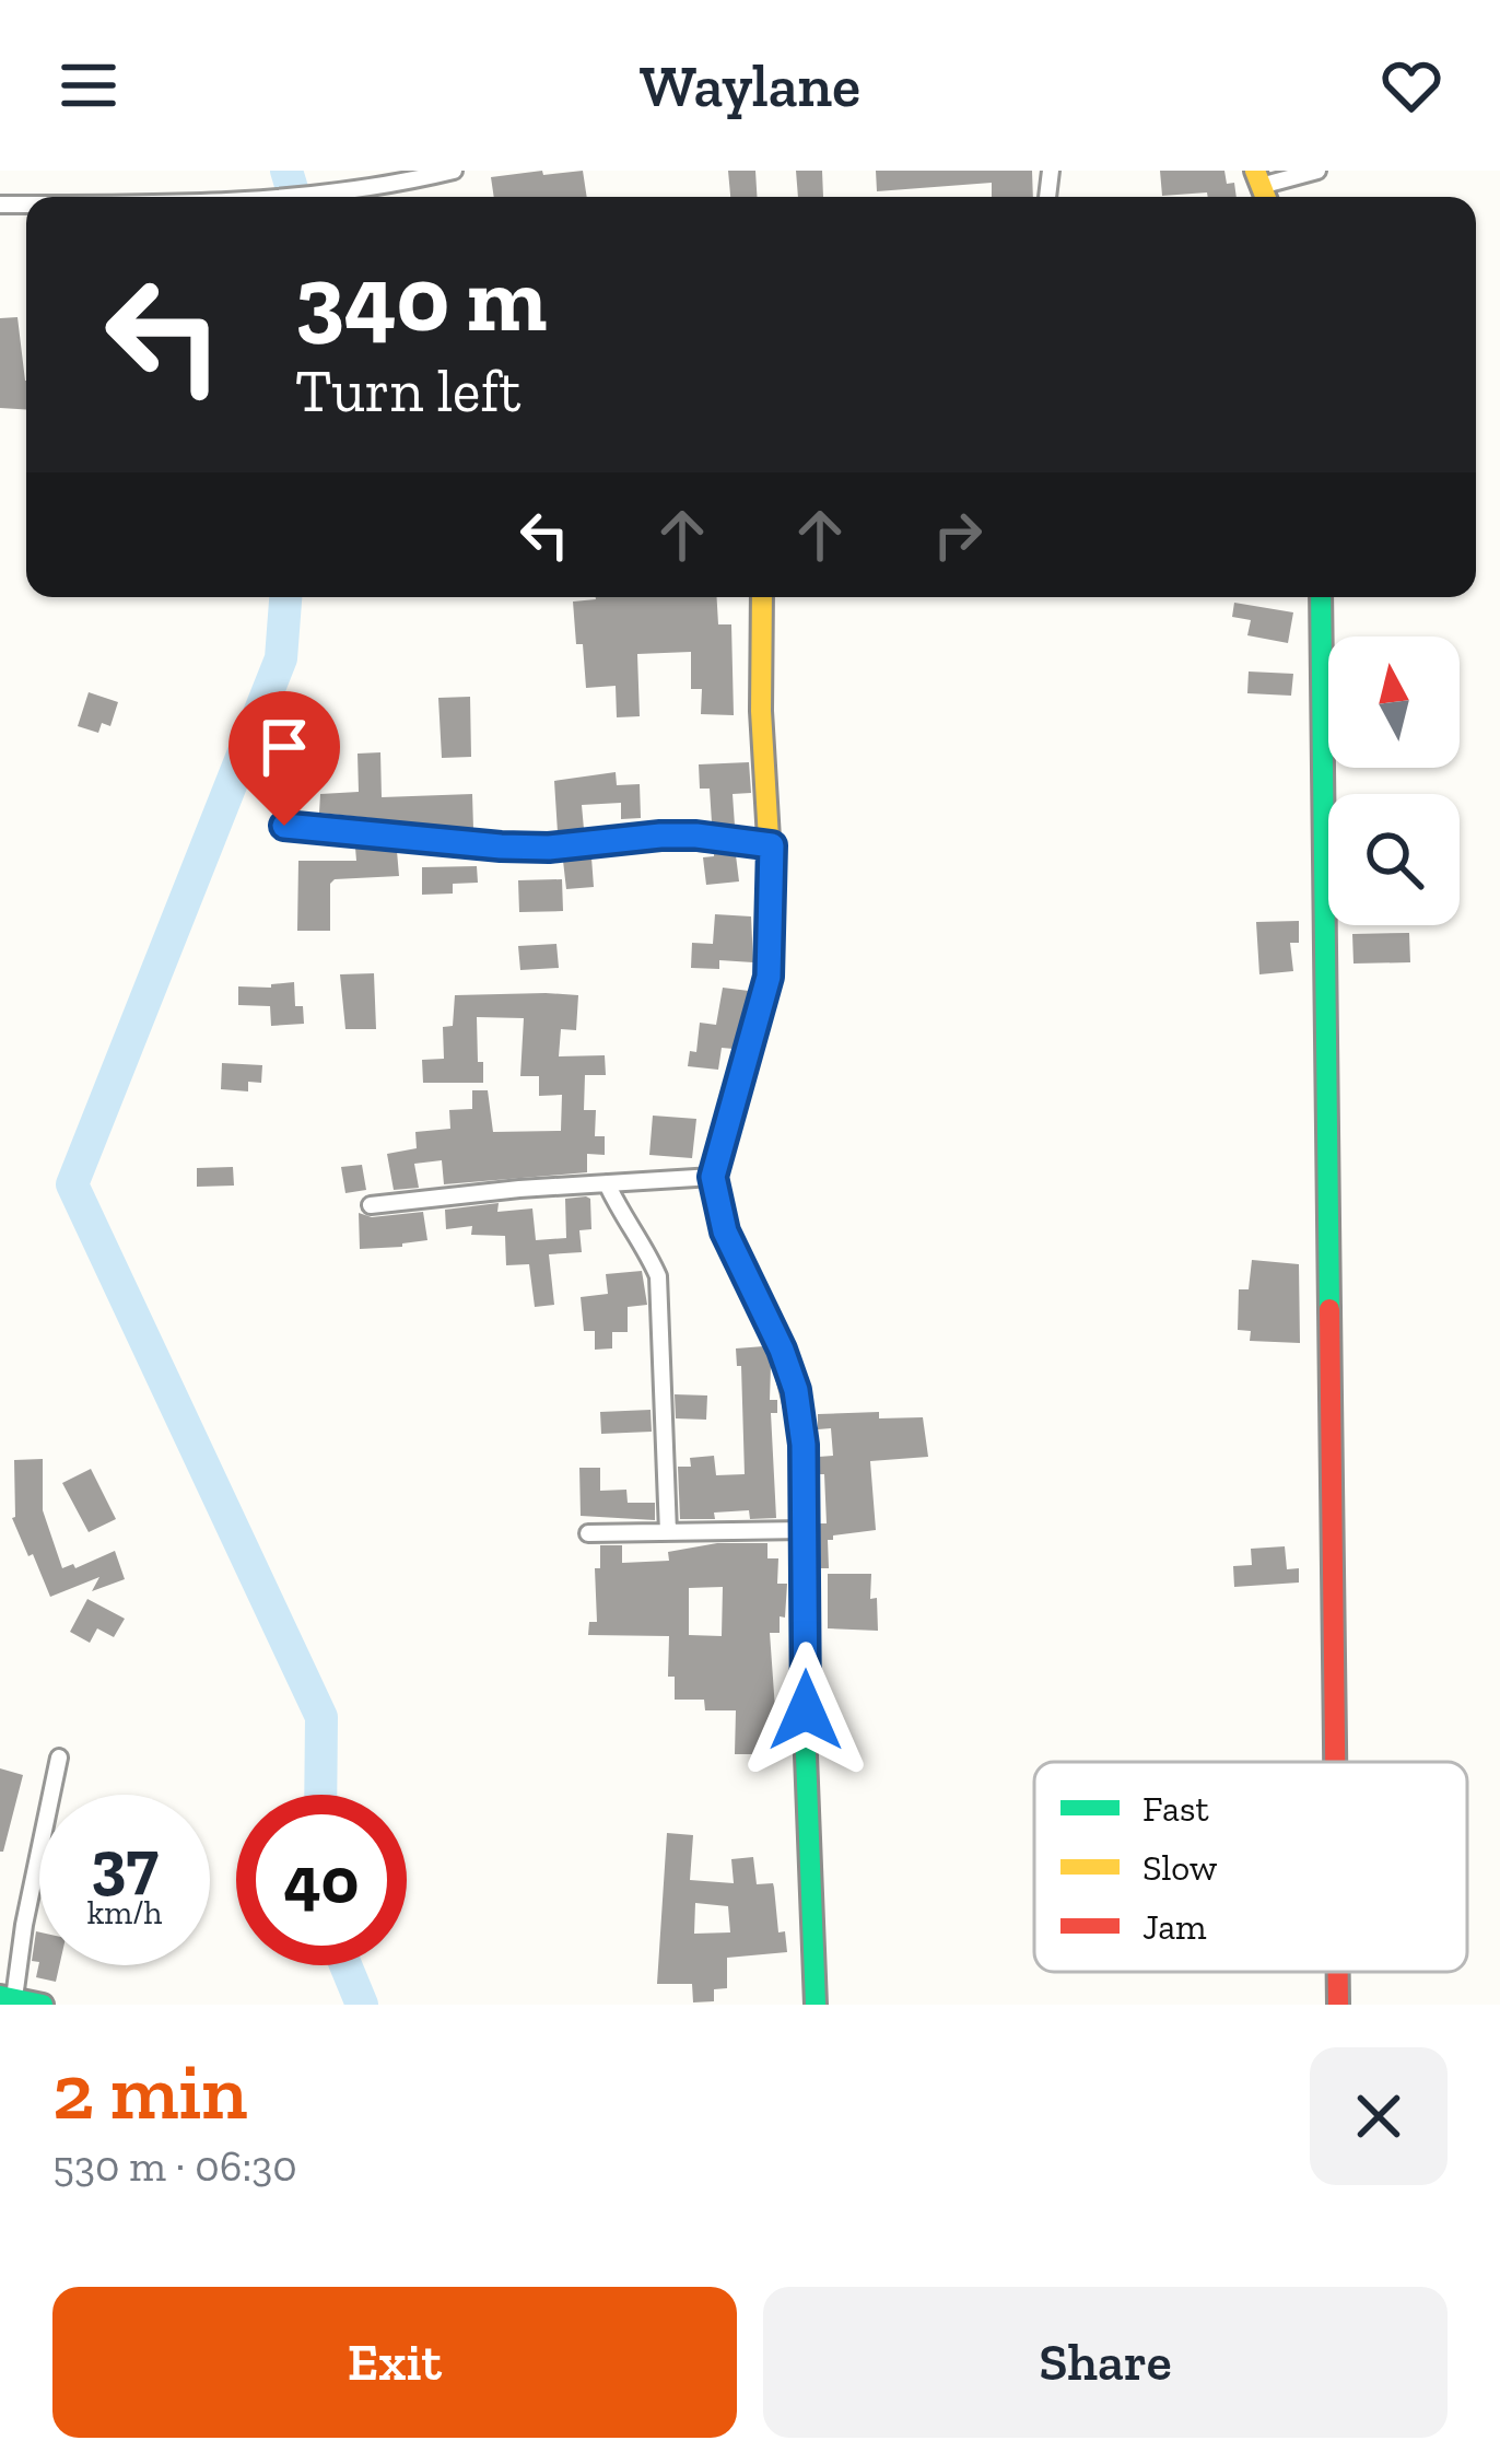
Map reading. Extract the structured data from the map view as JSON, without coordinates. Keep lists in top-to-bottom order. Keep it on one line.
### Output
{"legend":["Fast","Slow","Jam"],"north":"top","page":{"header":"Waylane","turn":["340 m","Turn left"],"speed":"37 km/h","limit":"40","heading":["2 min","530 m · 06:30"],"buttons":["Exit","Share"]}}
